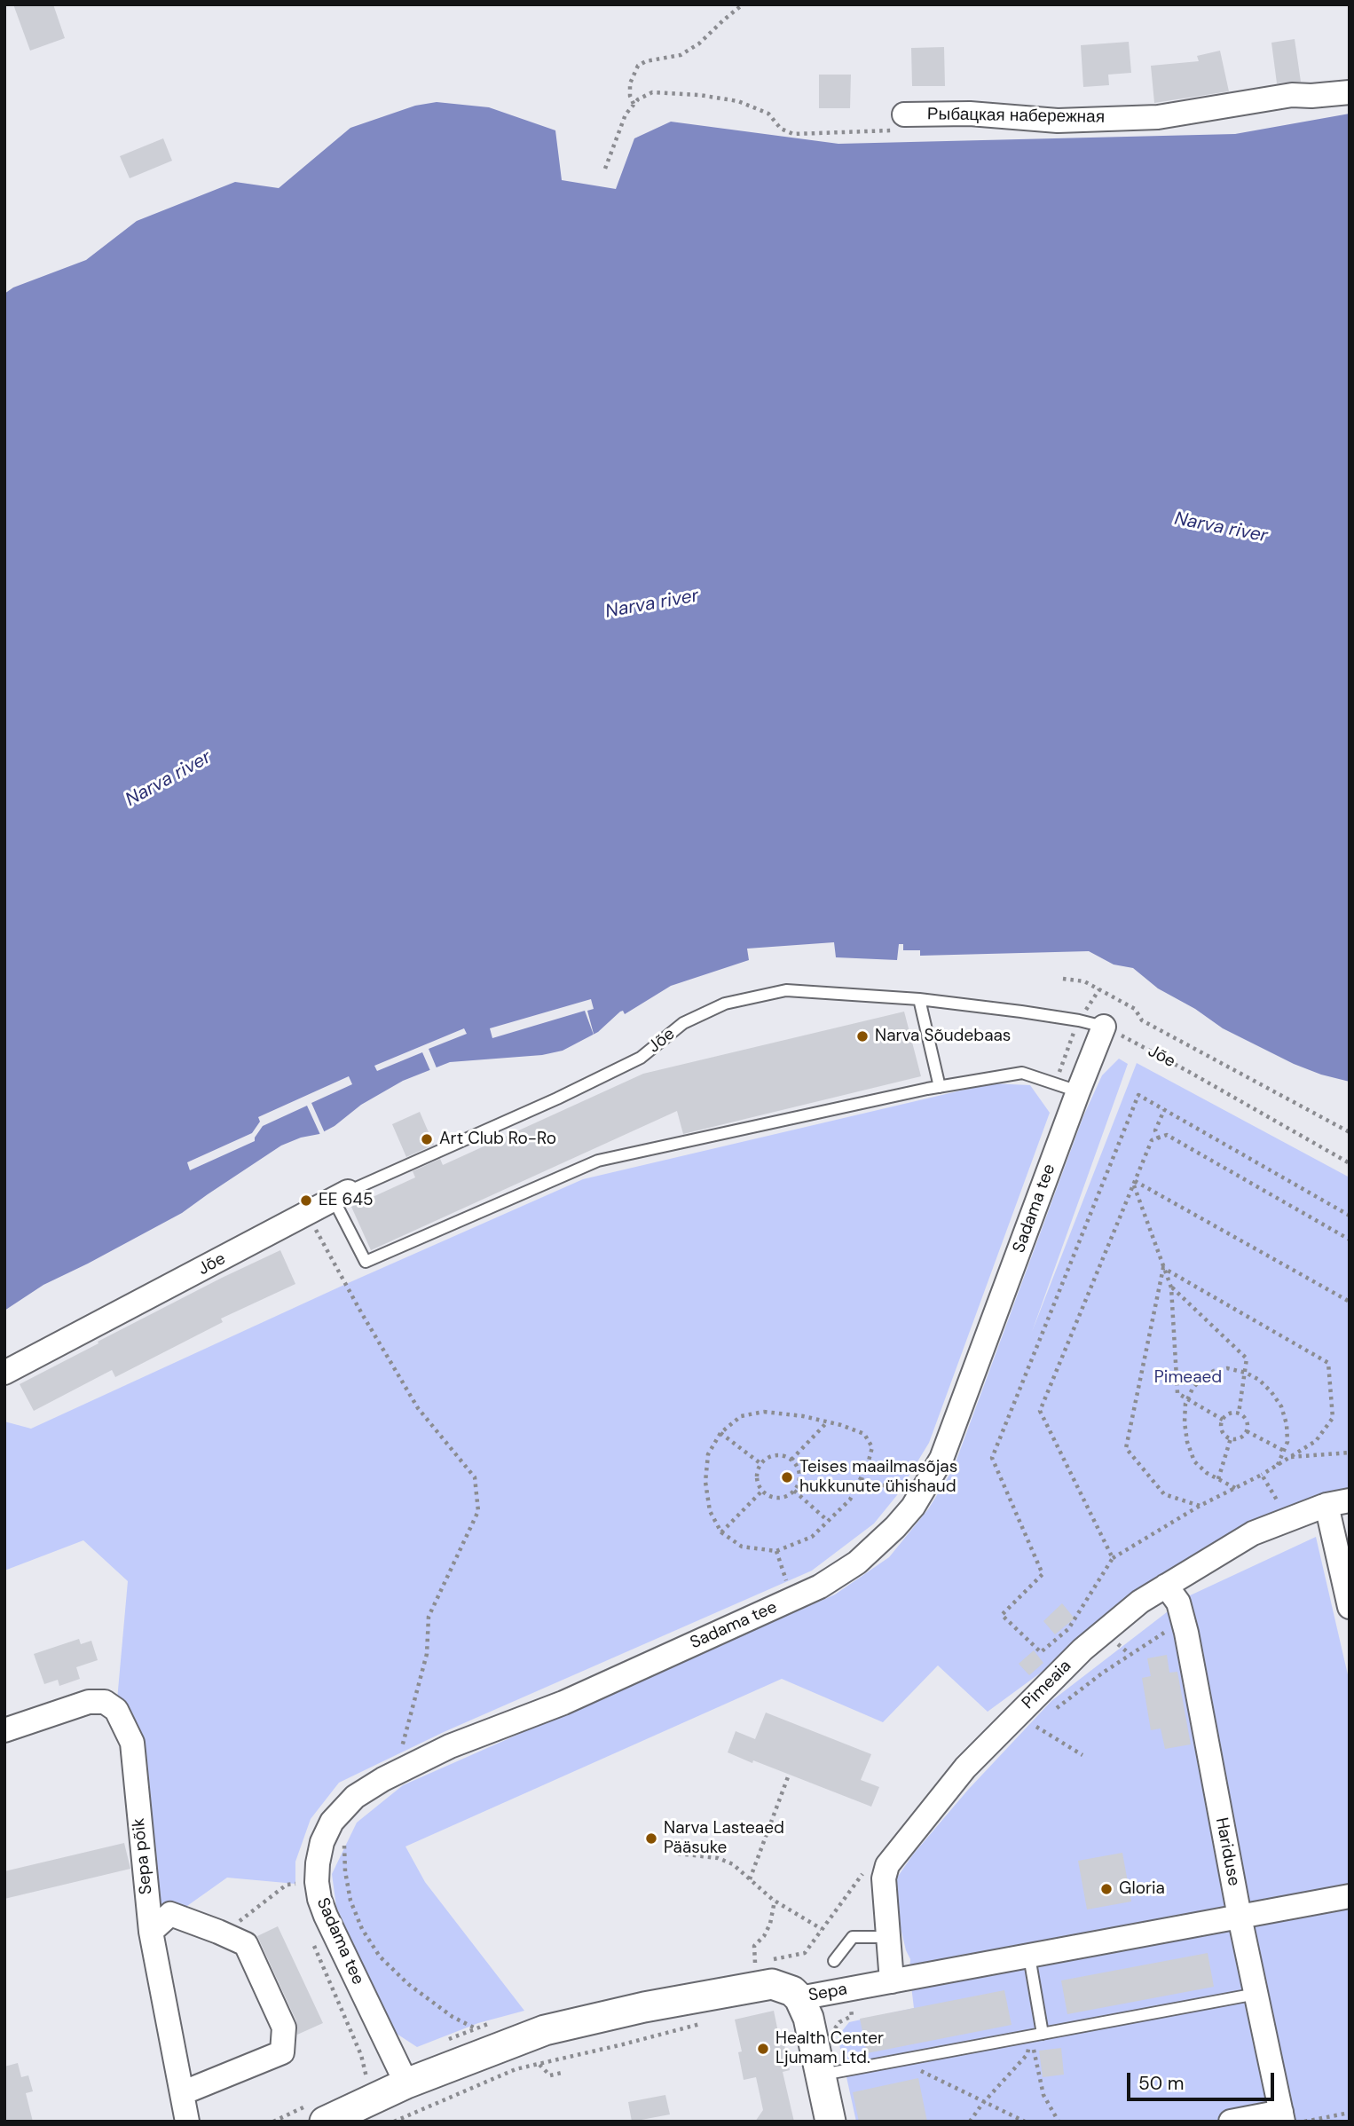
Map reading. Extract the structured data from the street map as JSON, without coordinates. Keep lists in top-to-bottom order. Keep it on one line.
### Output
{"streets":{"street":["Рыбацкая набережная","Jõe","Sadama tee","Pimeaia","Hariduse","Sepa põik","Sepa"]},"crossings":[["Jõe","Sadama tee"],["Sadama tee","Sepa"],["Pimeaia","Hariduse"],["Pimeaia","Sepa"],["Hariduse","Sepa"]],"water":["Narva river"],"parks":["Pimeaed"],"places":["Narva Sõudebaas","Art Club Ro-Ro","EE 645","Teises maailmasõjas hukkunute ühishaud","Narva Lasteaed Pääsuke","Gloria","Health Center Ljumam Ltd."],"scale_bar":"50 m"}
